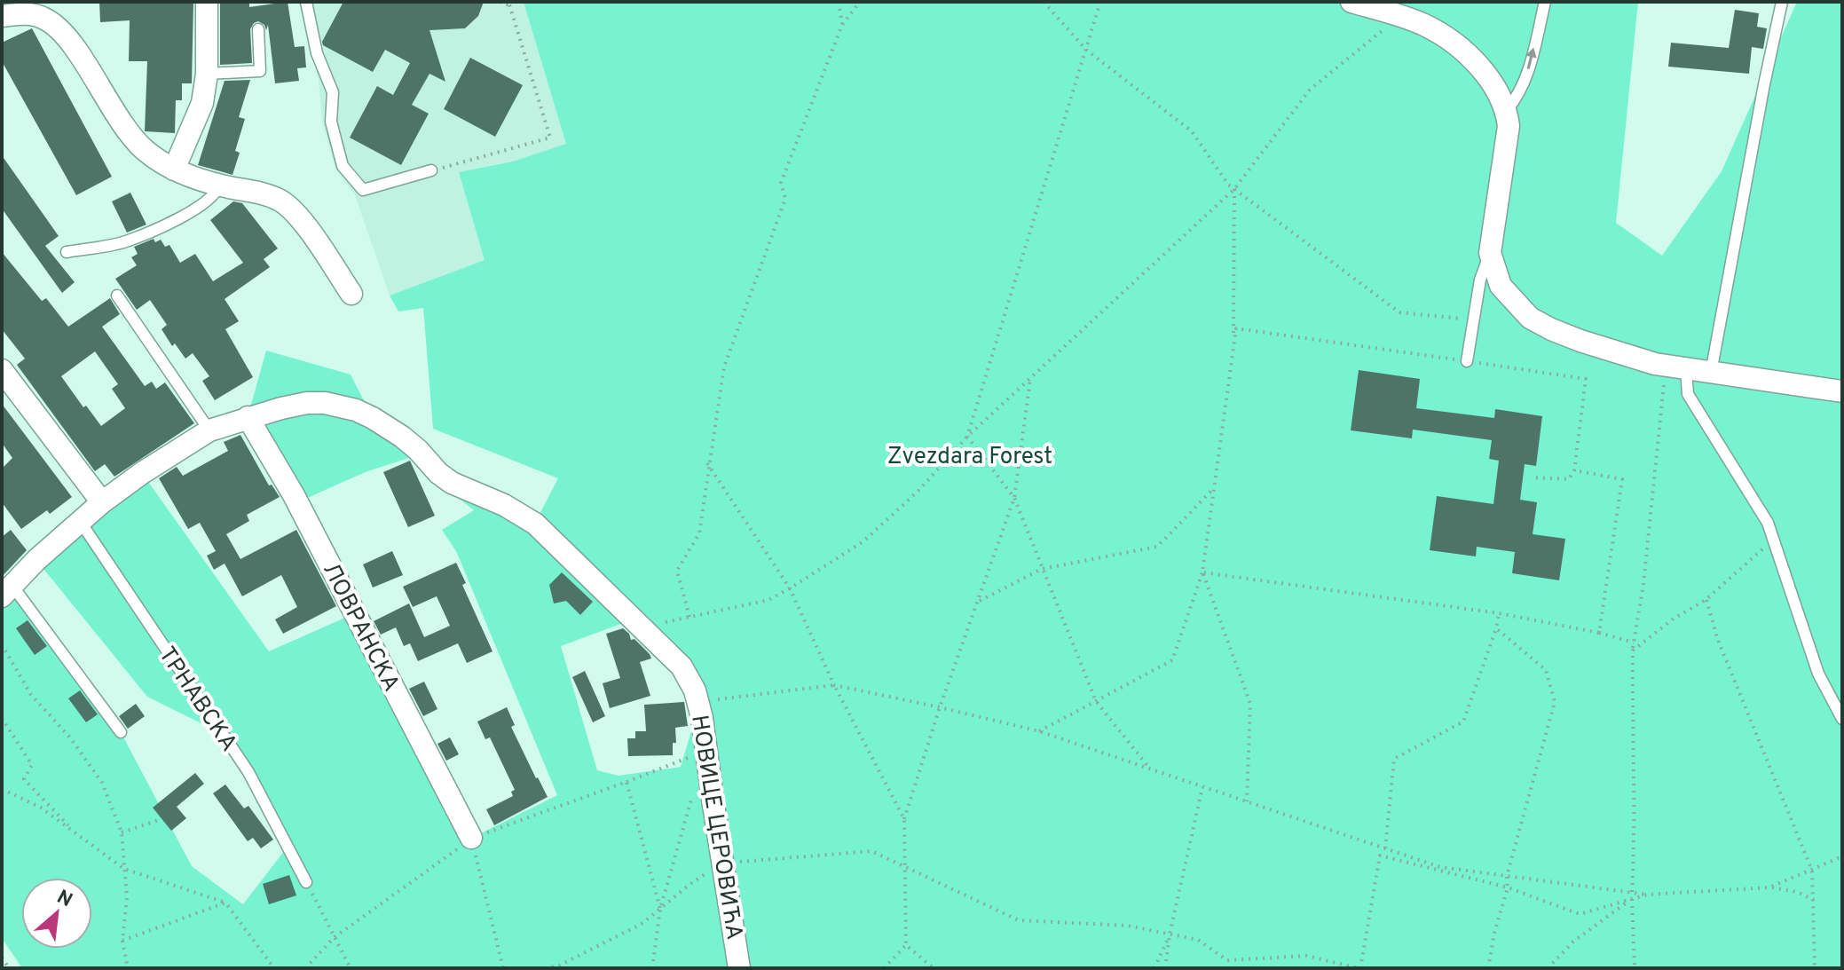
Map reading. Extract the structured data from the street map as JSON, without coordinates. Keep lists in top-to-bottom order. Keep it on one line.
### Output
{"streets":{"street":["ЛОВРАНСКА","НОВИЦЕ ЦЕРОВИЋА"],"lane":["ТРНАВСКА"]},"crossings":[["ЛОВРАНСКА","НОВИЦЕ ЦЕРОВИЋА"]],"parks":["Zvezdara Forest"],"north":"top right"}
